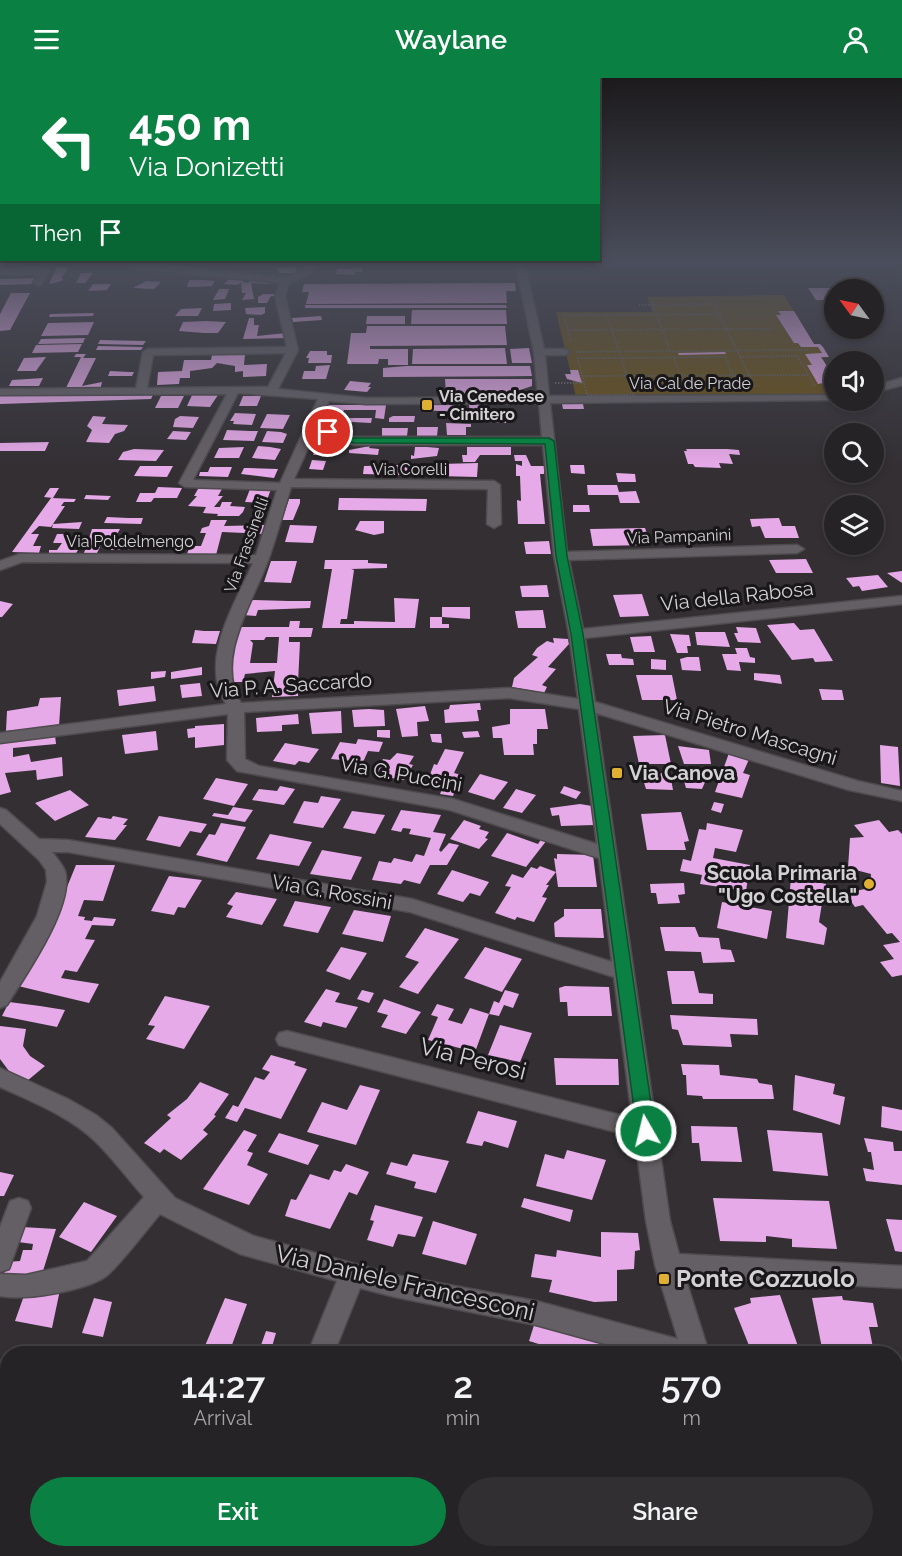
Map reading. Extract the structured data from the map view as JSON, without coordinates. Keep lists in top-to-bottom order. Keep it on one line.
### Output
{"streets":{"street":["Via Cal de Prade","Via Corelli","Via Pampanini","Via Poldelmengo","Via Frassinelli","Via della Rabosa","Via P. A. Saccardo","Via Pietro Mascagni","Via G. Puccini","Via G. Rossini","Via Perosi","Via Daniele Francesconi"]},"crossings":[["Via Cal de Prade","Via Frassinelli"],["Via Corelli","Via Frassinelli"],["Via Poldelmengo","Via Frassinelli"],["Via Frassinelli","Via P. A. Saccardo"],["Via Frassinelli","Via G. Puccini"],["Via P. A. Saccardo","Via Pietro Mascagni"],["Via P. A. Saccardo","Via G. Puccini"]],"places":{"transit":["Via Cenedese - Cimitero","Via Canova","Ponte Cozzuolo"],"other":["Scuola Primaria \"Ugo Costella\""]},"north":"top left","page":{"header":"Waylane","turn":["450 m","Via Donizetti"],"then":"Then","eta":["14:27","Arrival","2","min","570","m"],"buttons":["Exit","Share"]}}
